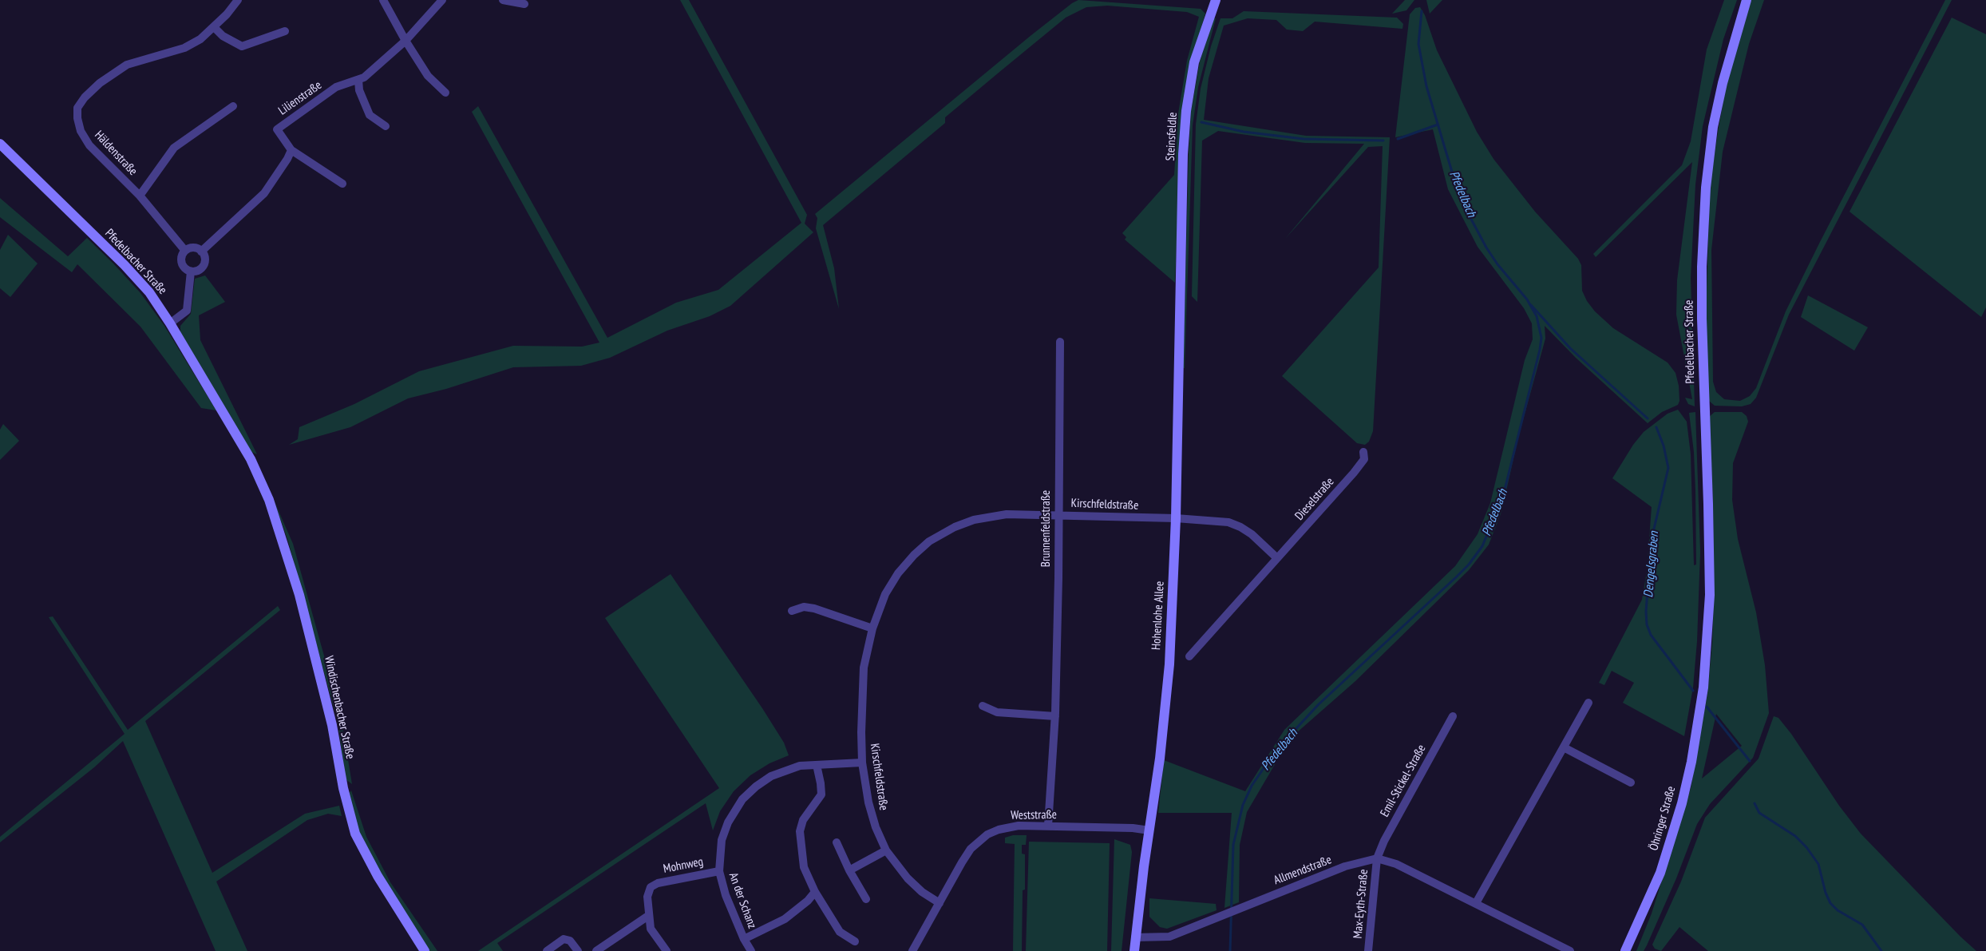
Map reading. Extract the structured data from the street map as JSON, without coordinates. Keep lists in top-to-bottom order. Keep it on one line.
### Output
{"streets":{"street":["Lilienstraße","Steinsfeldle","Häldenstraße","Pfedelbacher Straße","Dieselstraße","Kirschfeldstraße","Brunnenfeldstraße","Hohenlohe Allee","Windischenbacher Straße","Emil-Stickel-Straße","Weststraße","Öhringer Straße","Mohnweg","Allmendstraße","An der Schanz","Max-Eyth-Straße"]},"crossings":[["Steinsfeldle","Hohenlohe Allee"],["Pfedelbacher Straße","Windischenbacher Straße"],["Pfedelbacher Straße","Öhringer Straße"],["Kirschfeldstraße","Brunnenfeldstraße"],["Kirschfeldstraße","Hohenlohe Allee"],["Kirschfeldstraße","Weststraße"],["Kirschfeldstraße","An der Schanz"],["Brunnenfeldstraße","Weststraße"],["Hohenlohe Allee","Weststraße"],["Hohenlohe Allee","Allmendstraße"],["Emil-Stickel-Straße","Allmendstraße"],["Emil-Stickel-Straße","Max-Eyth-Straße"],["Mohnweg","An der Schanz"],["Allmendstraße","Max-Eyth-Straße"]],"water":["Pfedelbach","Dengelsgraben"]}
